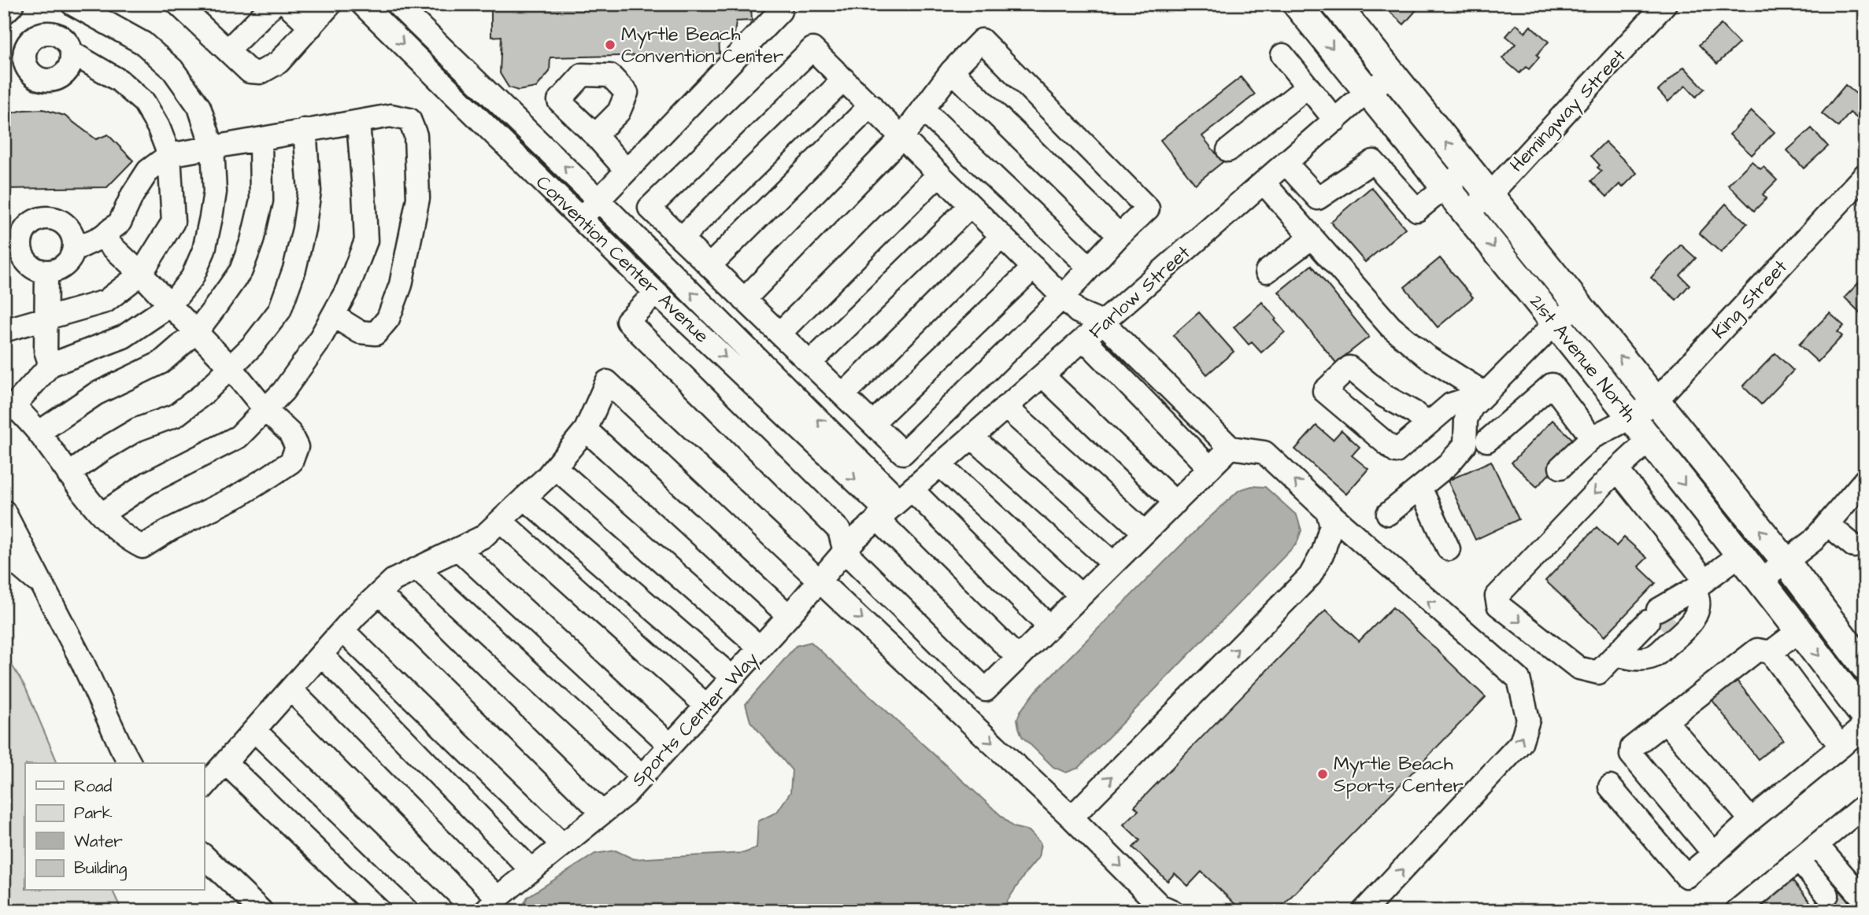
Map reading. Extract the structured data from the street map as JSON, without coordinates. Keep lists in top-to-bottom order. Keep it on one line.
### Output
{"streets":{"main road":["21st Avenue North"],"street":["Hemingway Street","Convention Center Avenue","Farlow Street","King Street","Sports Center Way"]},"crossings":[["Hemingway Street","21st Avenue North"],["Convention Center Avenue","Farlow Street"],["Convention Center Avenue","Sports Center Way"],["Farlow Street","21st Avenue North"],["Farlow Street","Sports Center Way"],["King Street","21st Avenue North"]],"places":["Myrtle Beach Convention Center","Myrtle Beach Sports Center"],"legend":["Road","Park","Water","Building"]}
